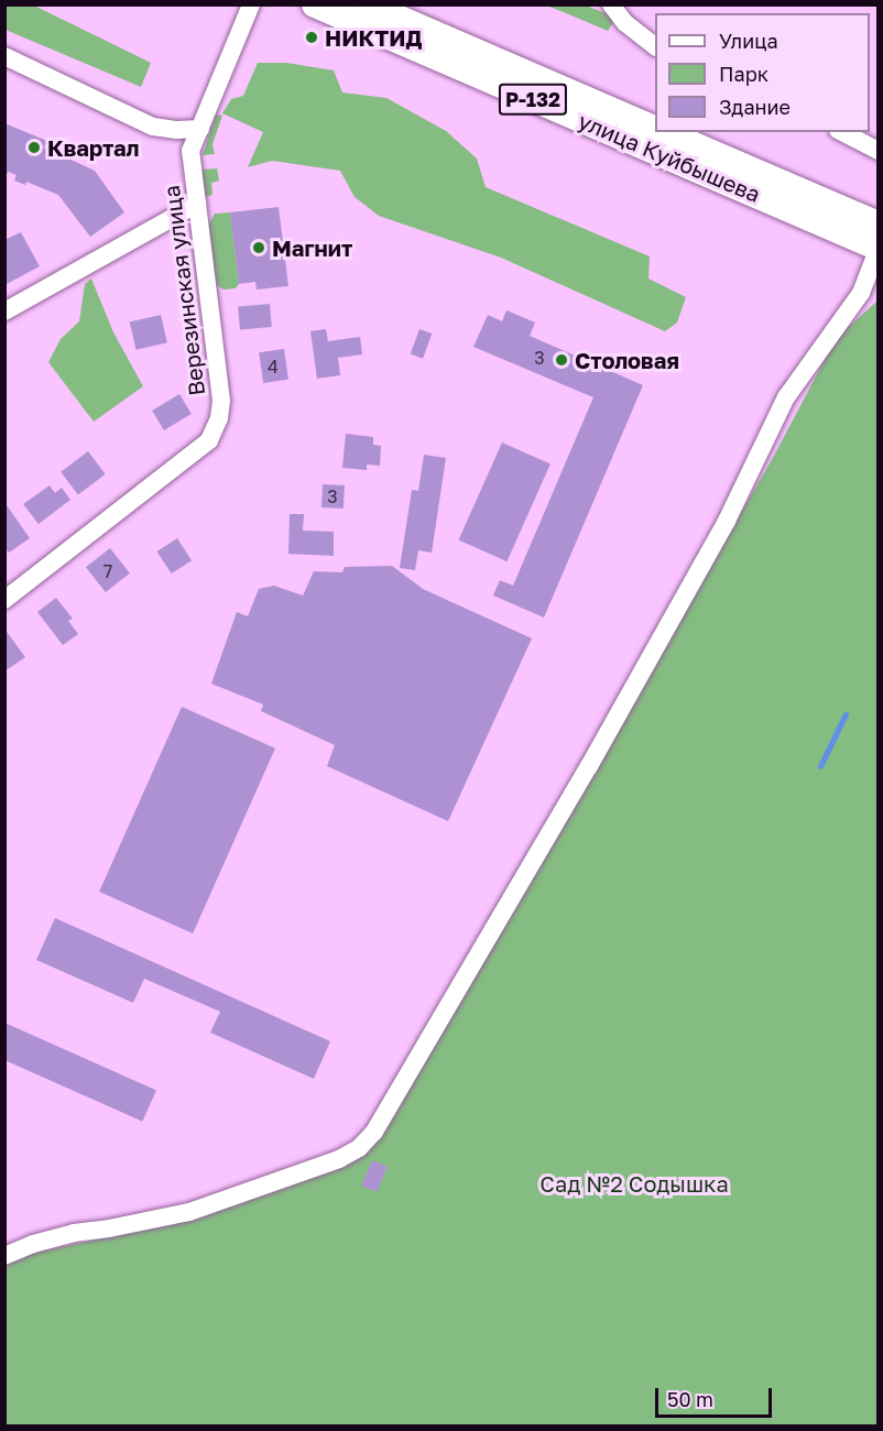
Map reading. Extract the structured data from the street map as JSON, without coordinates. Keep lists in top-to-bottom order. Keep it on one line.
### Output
{"streets":{"highway":["Р-132","улица Куйбышева"],"street":["Верезинская улица"]},"parks":["Сад №2 Содышка"],"places":["НИКТИД","Квартал","Магнит","Столовая"],"house_numbers":["3","4","3","7"],"legend":["Улица","Парк","Здание"],"scale_bar":"50 m"}
